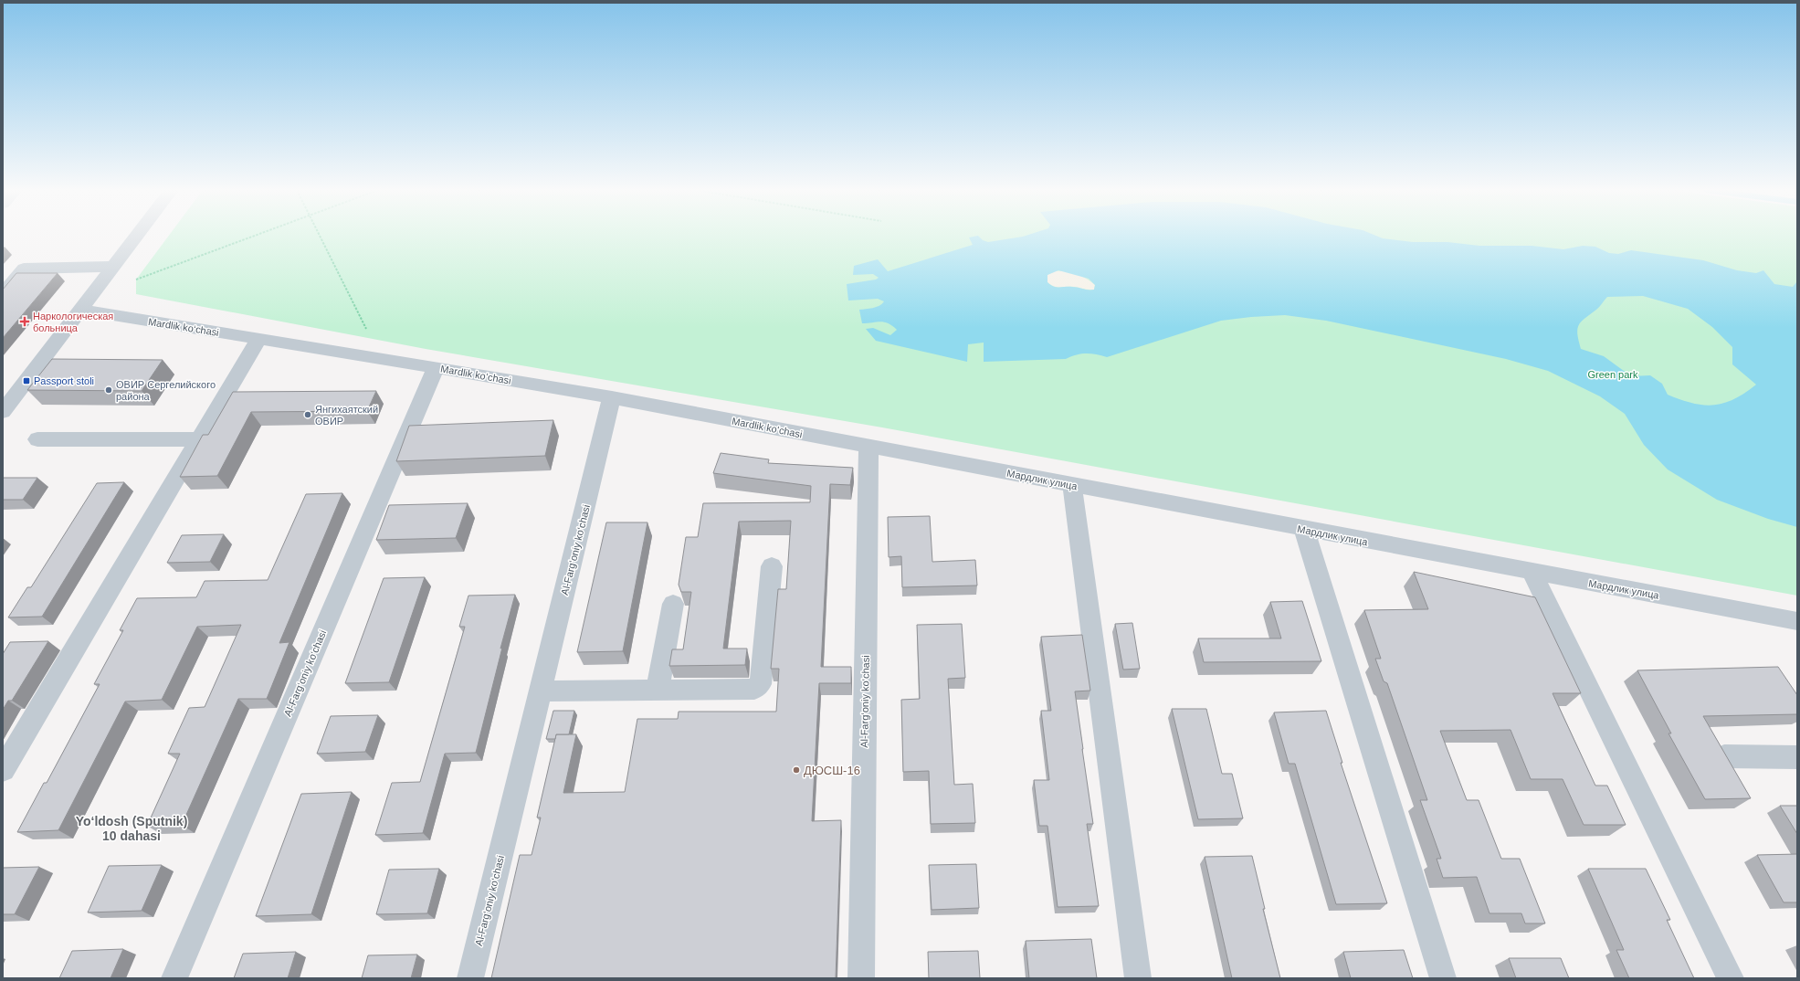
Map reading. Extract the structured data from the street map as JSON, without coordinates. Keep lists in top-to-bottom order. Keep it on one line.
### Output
{"streets":{"street":["Mardlik ko‘chasi","Мардлик улица","Al-Farg‘oniy ko‘chasi"]},"crossings":[["Mardlik ko‘chasi","Мардлик улица"],["Mardlik ko‘chasi","Al-Farg‘oniy ko‘chasi"],["Мардлик улица","Al-Farg‘oniy ko‘chasi"]],"districts":["Yo‘ldosh (Sputnik) 10 dahasi"],"parks":["Green park"],"places":{"health":["Наркологическая больница"],"transit":["Passport stoli"],"other":["ОВИР Сергелийского района","Янгихаятский ОВИР","ДЮСШ-16"]}}
